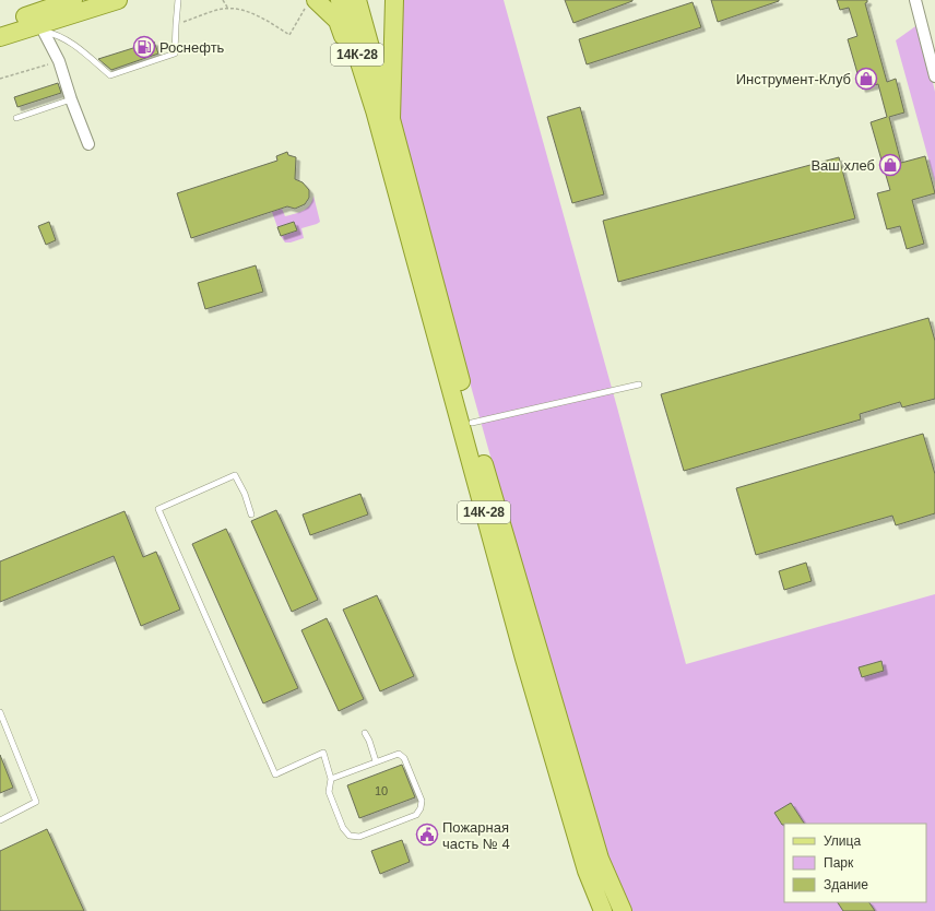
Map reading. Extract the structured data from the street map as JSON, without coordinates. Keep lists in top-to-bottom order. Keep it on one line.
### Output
{"streets":{"main road":["14К-28"]},"places":{"fuel station":["Роснефть"],"shop":["Инструмент-Клуб","Ваш хлеб"],"public building":["Пожарная часть № 4"]},"house_numbers":["10"],"legend":["Улица","Парк","Здание"]}
